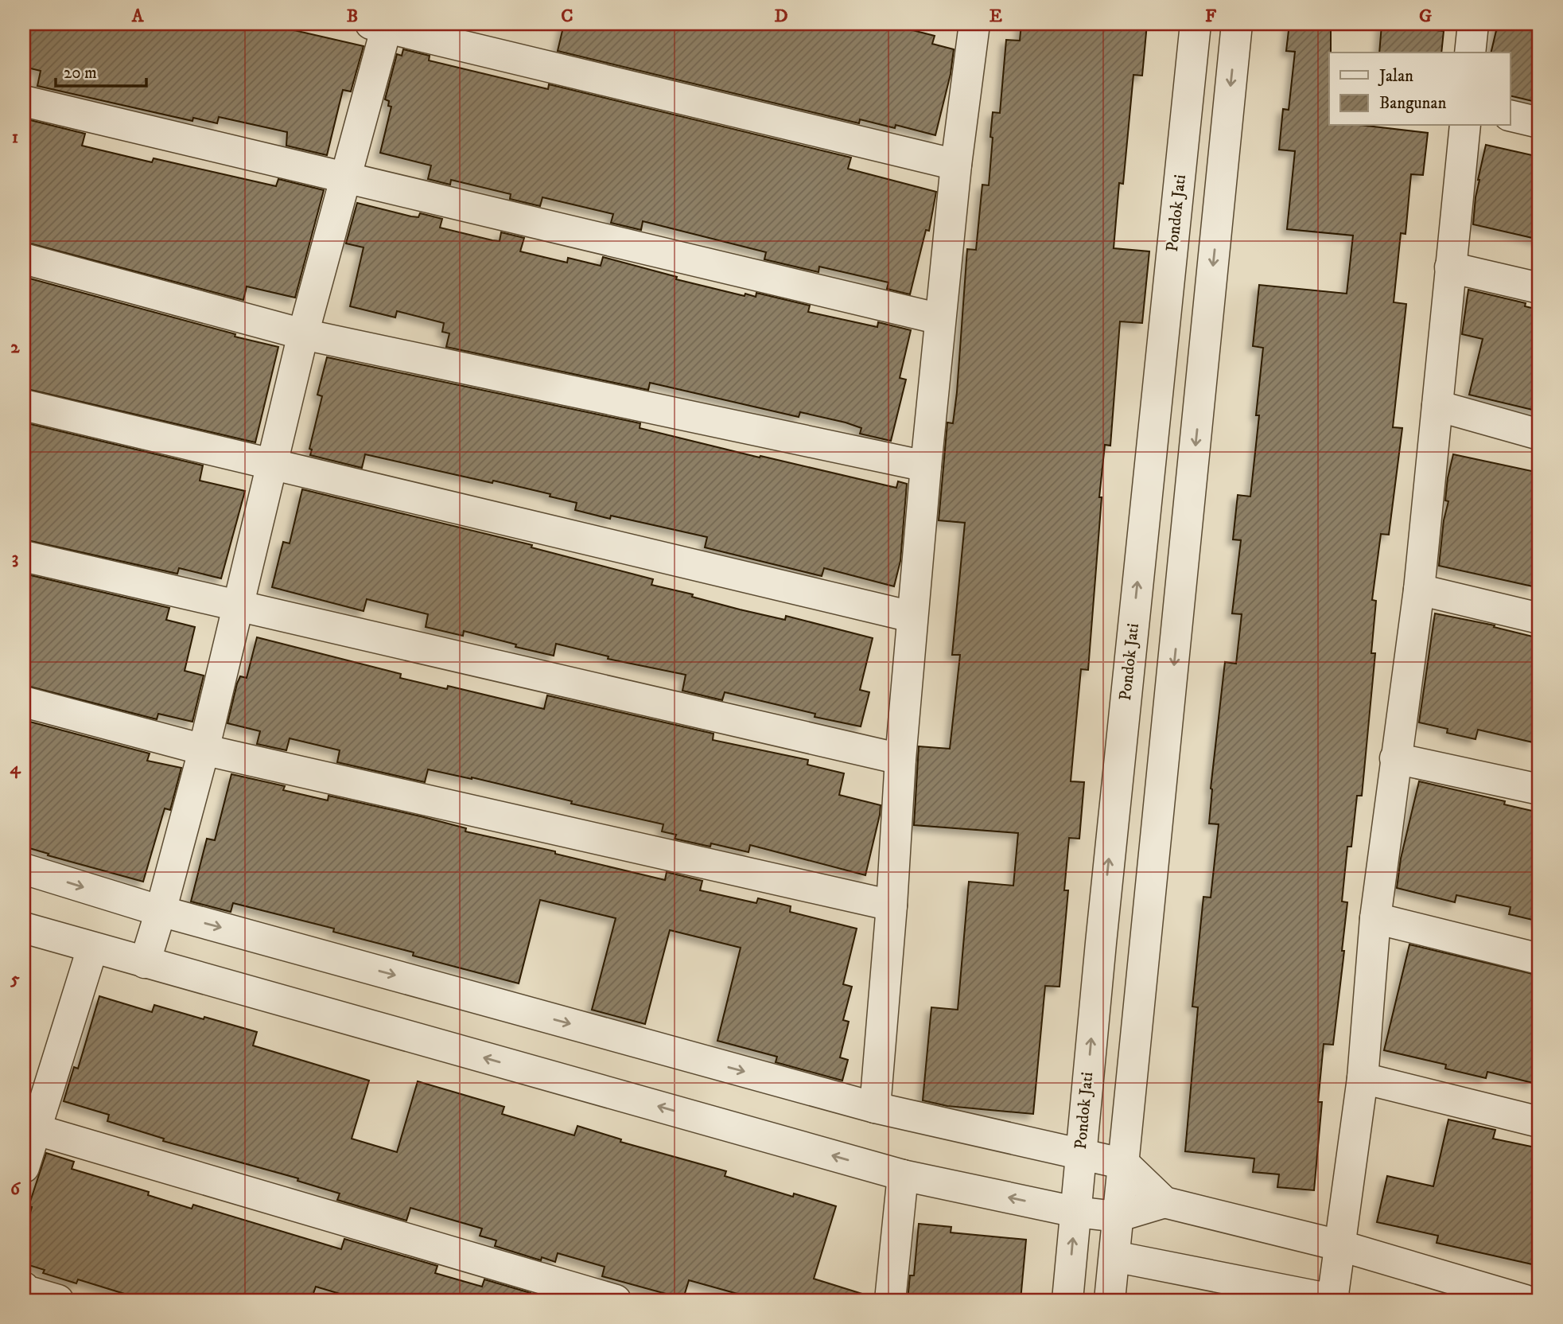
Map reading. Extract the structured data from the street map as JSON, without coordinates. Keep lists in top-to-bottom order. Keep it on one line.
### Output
{"streets":{"street":["Pondok Jati"]},"legend":["Jalan","Bangunan"],"scale_bar":"20 m","grid":{"columns":["A","B","C","D","E","F","G"],"rows":["1","2","3","4","5","6"]}}
